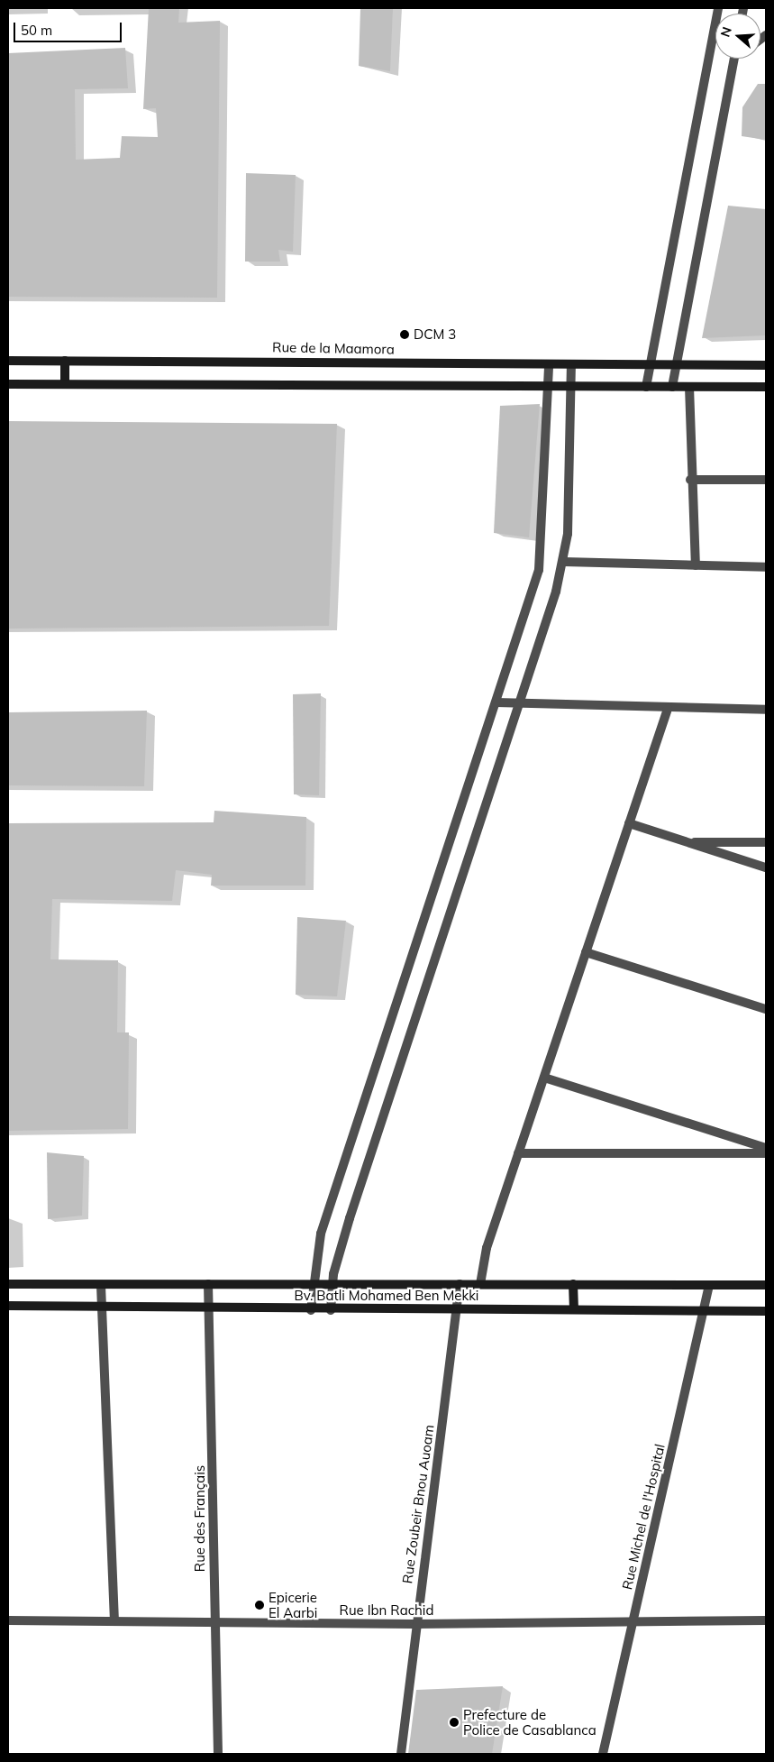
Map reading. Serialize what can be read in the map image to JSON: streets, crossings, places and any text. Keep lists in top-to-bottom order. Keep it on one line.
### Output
{"streets":{"street":["Rue de la Maamora","Bv. Batli Mohamed Ben Mekki","Rue Zoubeir Bnou Auoam","Rue Michel de l'Hospital","Rue des Français","Rue Ibn Rachid"]},"crossings":[["Bv. Batli Mohamed Ben Mekki","Rue Zoubeir Bnou Auoam"],["Bv. Batli Mohamed Ben Mekki","Rue Michel de l'Hospital"],["Bv. Batli Mohamed Ben Mekki","Rue des Français"],["Rue Zoubeir Bnou Auoam","Rue Ibn Rachid"],["Rue Michel de l'Hospital","Rue Ibn Rachid"],["Rue des Français","Rue Ibn Rachid"]],"places":["DCM 3","Epicerie El Aarbi","Prefecture de Police de Casablanca"],"scale_bar":"50 m","north":"left"}
